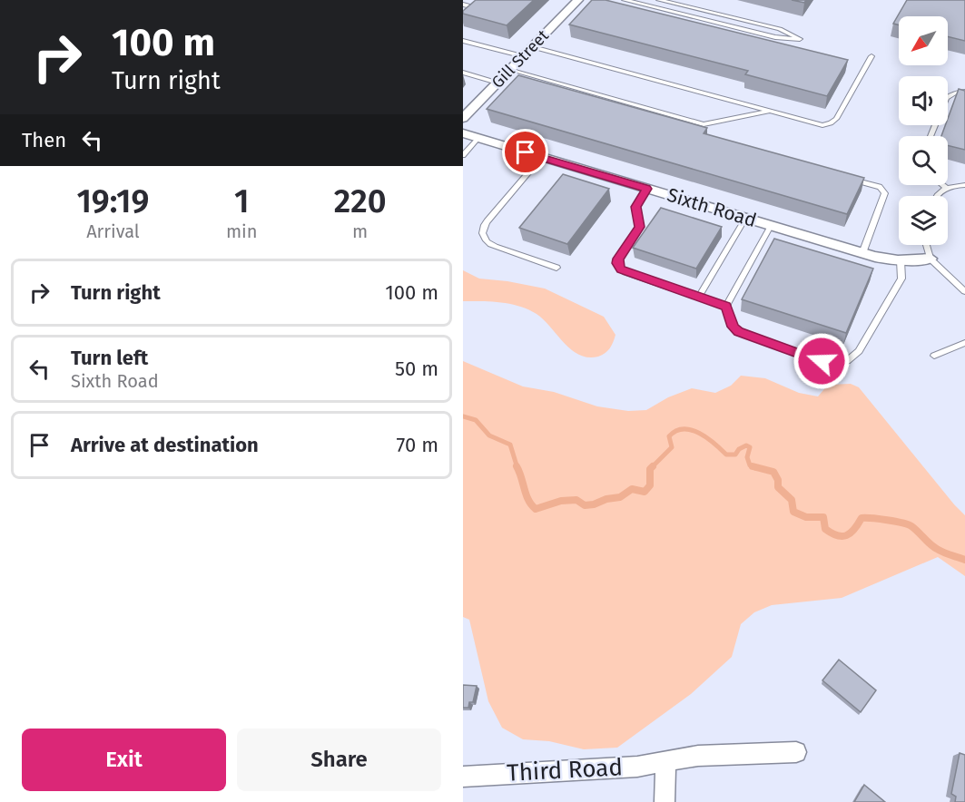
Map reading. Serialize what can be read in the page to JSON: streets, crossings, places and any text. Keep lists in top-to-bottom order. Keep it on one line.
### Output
{"streets":{"street":["Gill Street","Sixth Road","Third Road"]},"north":"bottom left","page":{"turn":["100 m","Turn right"],"then":"Then","eta":["19:19","Arrival","1","min","220","m"],"list":[{"name":"Turn right","value":"100 m"},{"name":"Turn left","note":"Sixth Road","value":"50 m"},{"name":"Arrive at destination","value":"70 m"}],"buttons":["Exit","Share"]}}
